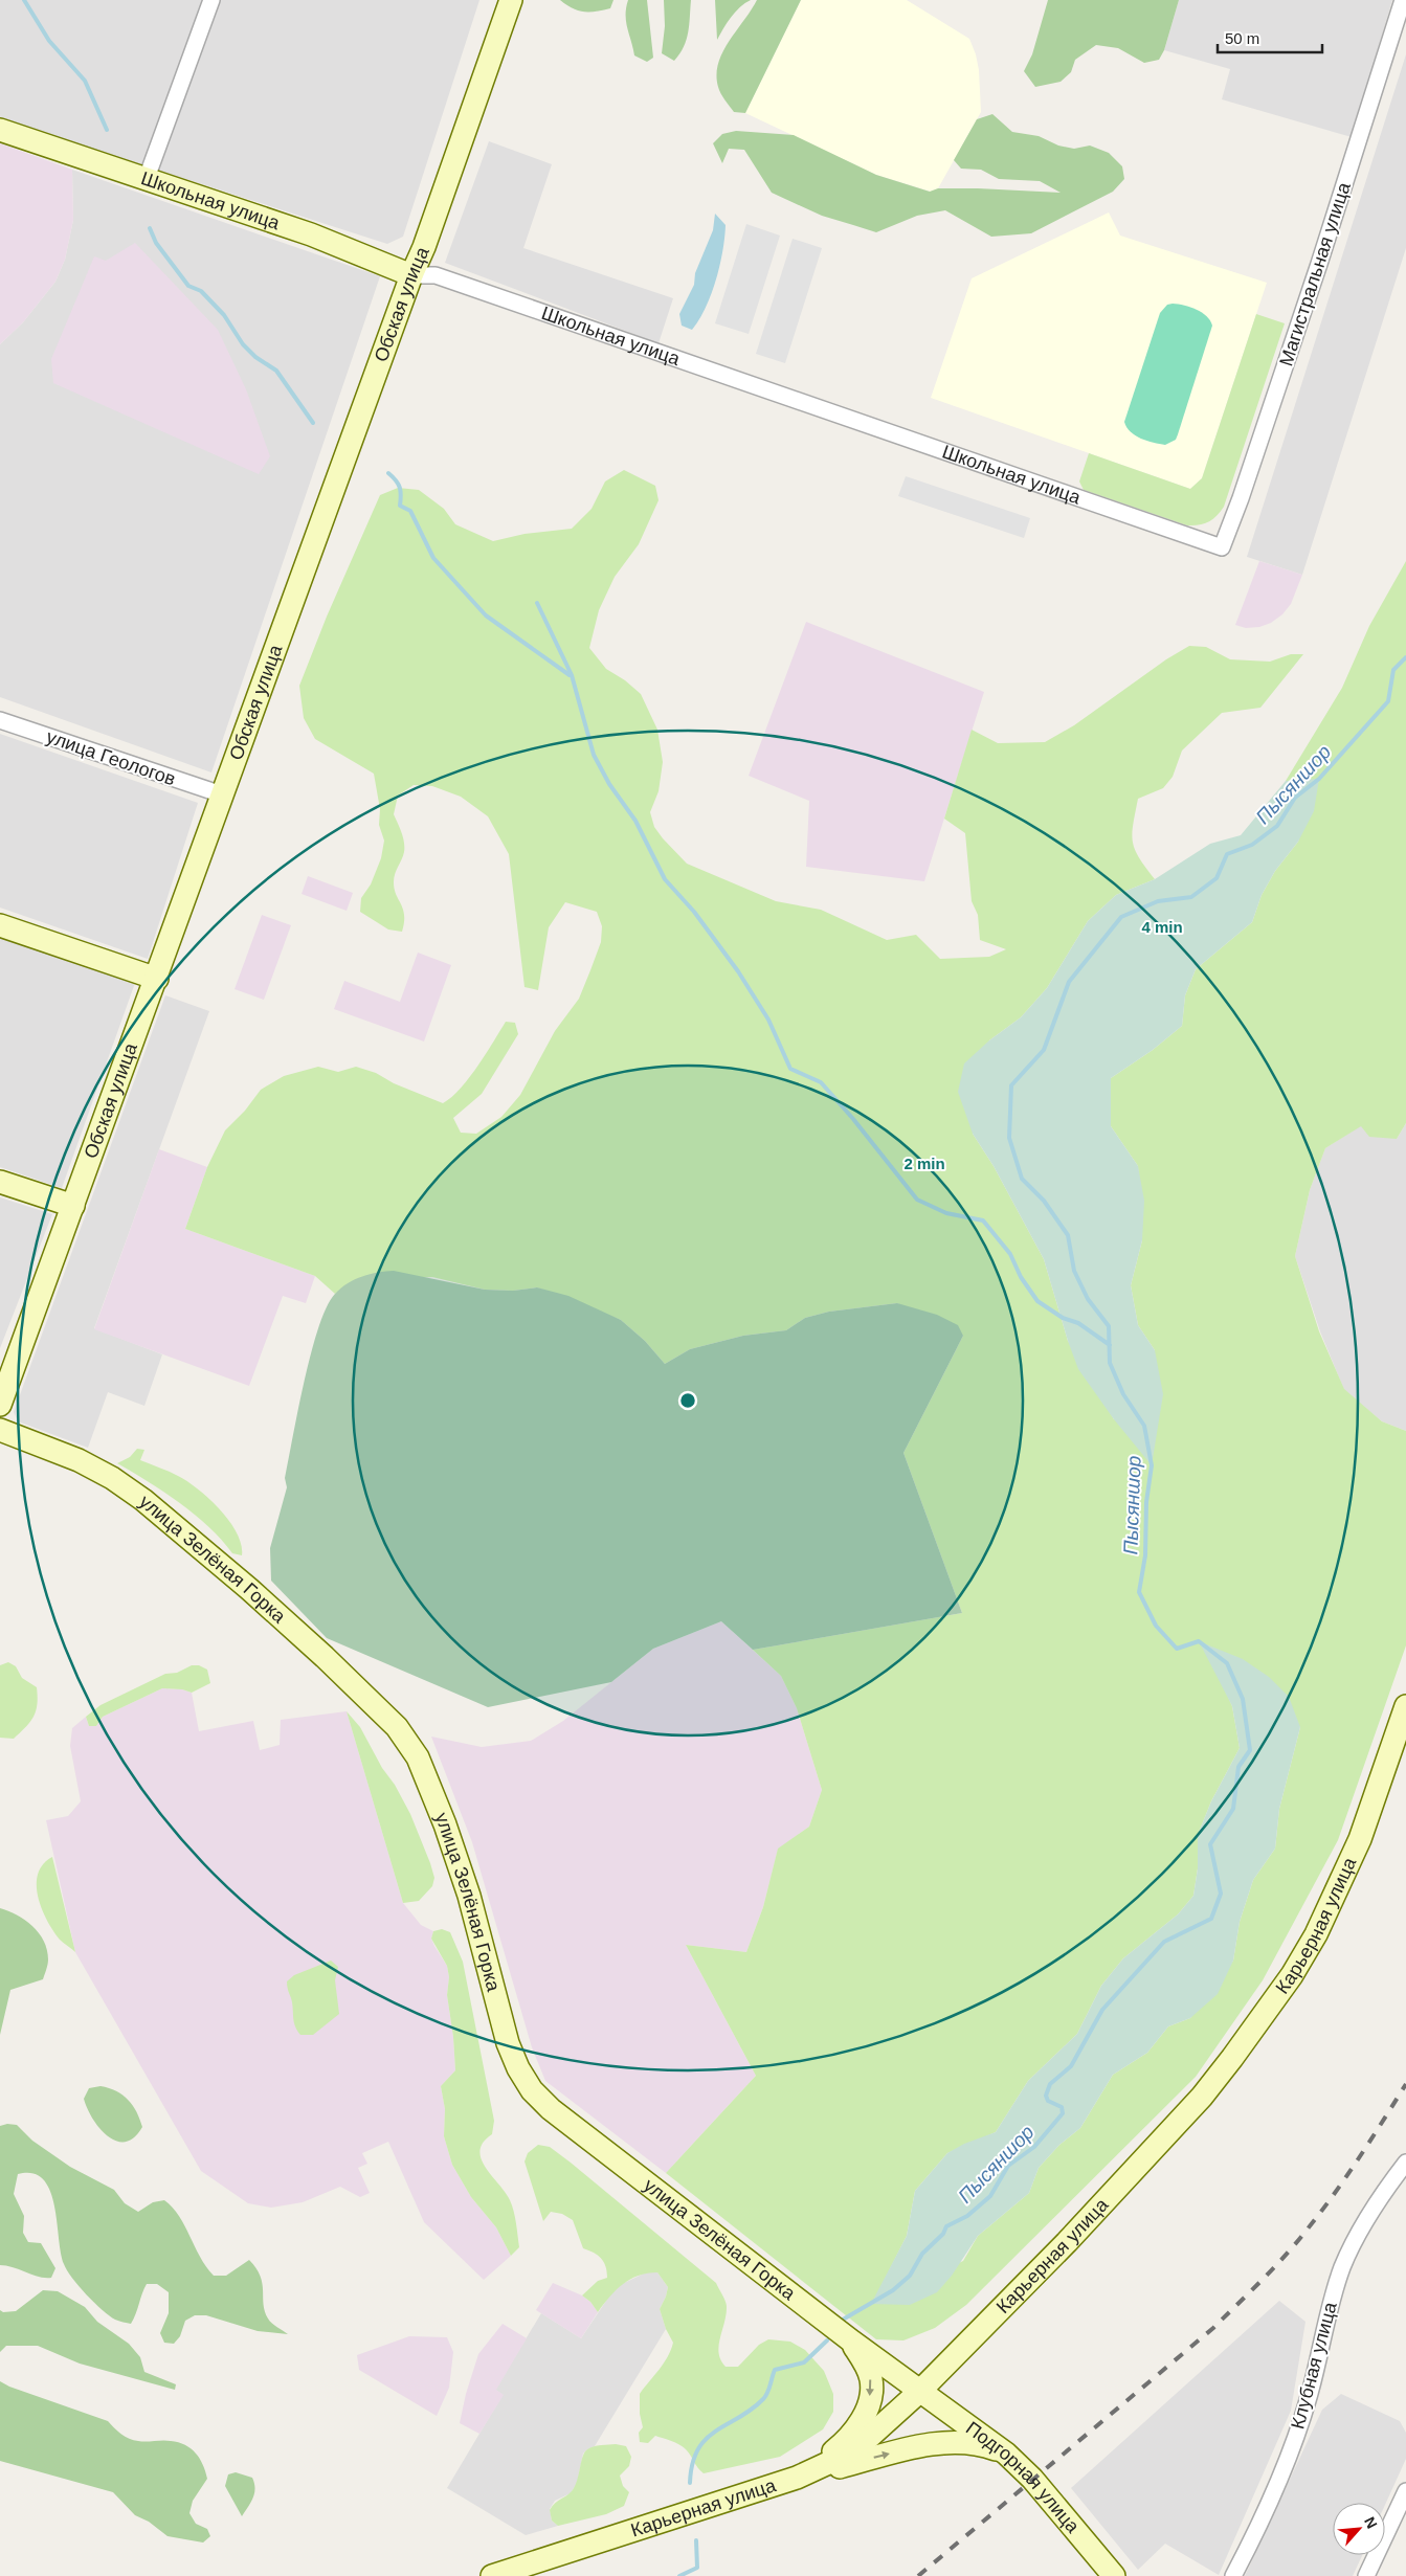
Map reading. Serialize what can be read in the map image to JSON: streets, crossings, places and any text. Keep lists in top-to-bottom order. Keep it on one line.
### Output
{"streets":{"street":["Школьная улица","Магистральная улица","Обская улица","улица Геологов","улица Зелёная Горка","Карьерная улица","Клубная улица","Подгорная улица"]},"crossings":[["Школьная улица","Магистральная улица"],["Школьная улица","Обская улица"],["Обская улица","улица Геологов"],["улица Зелёная Горка","Карьерная улица"],["улица Зелёная Горка","Подгорная улица"],["Карьерная улица","Подгорная улица"]],"water":["Пысяншор"],"scale_bar":"50 m","north":"top right","rings":["4 min","2 min"]}
